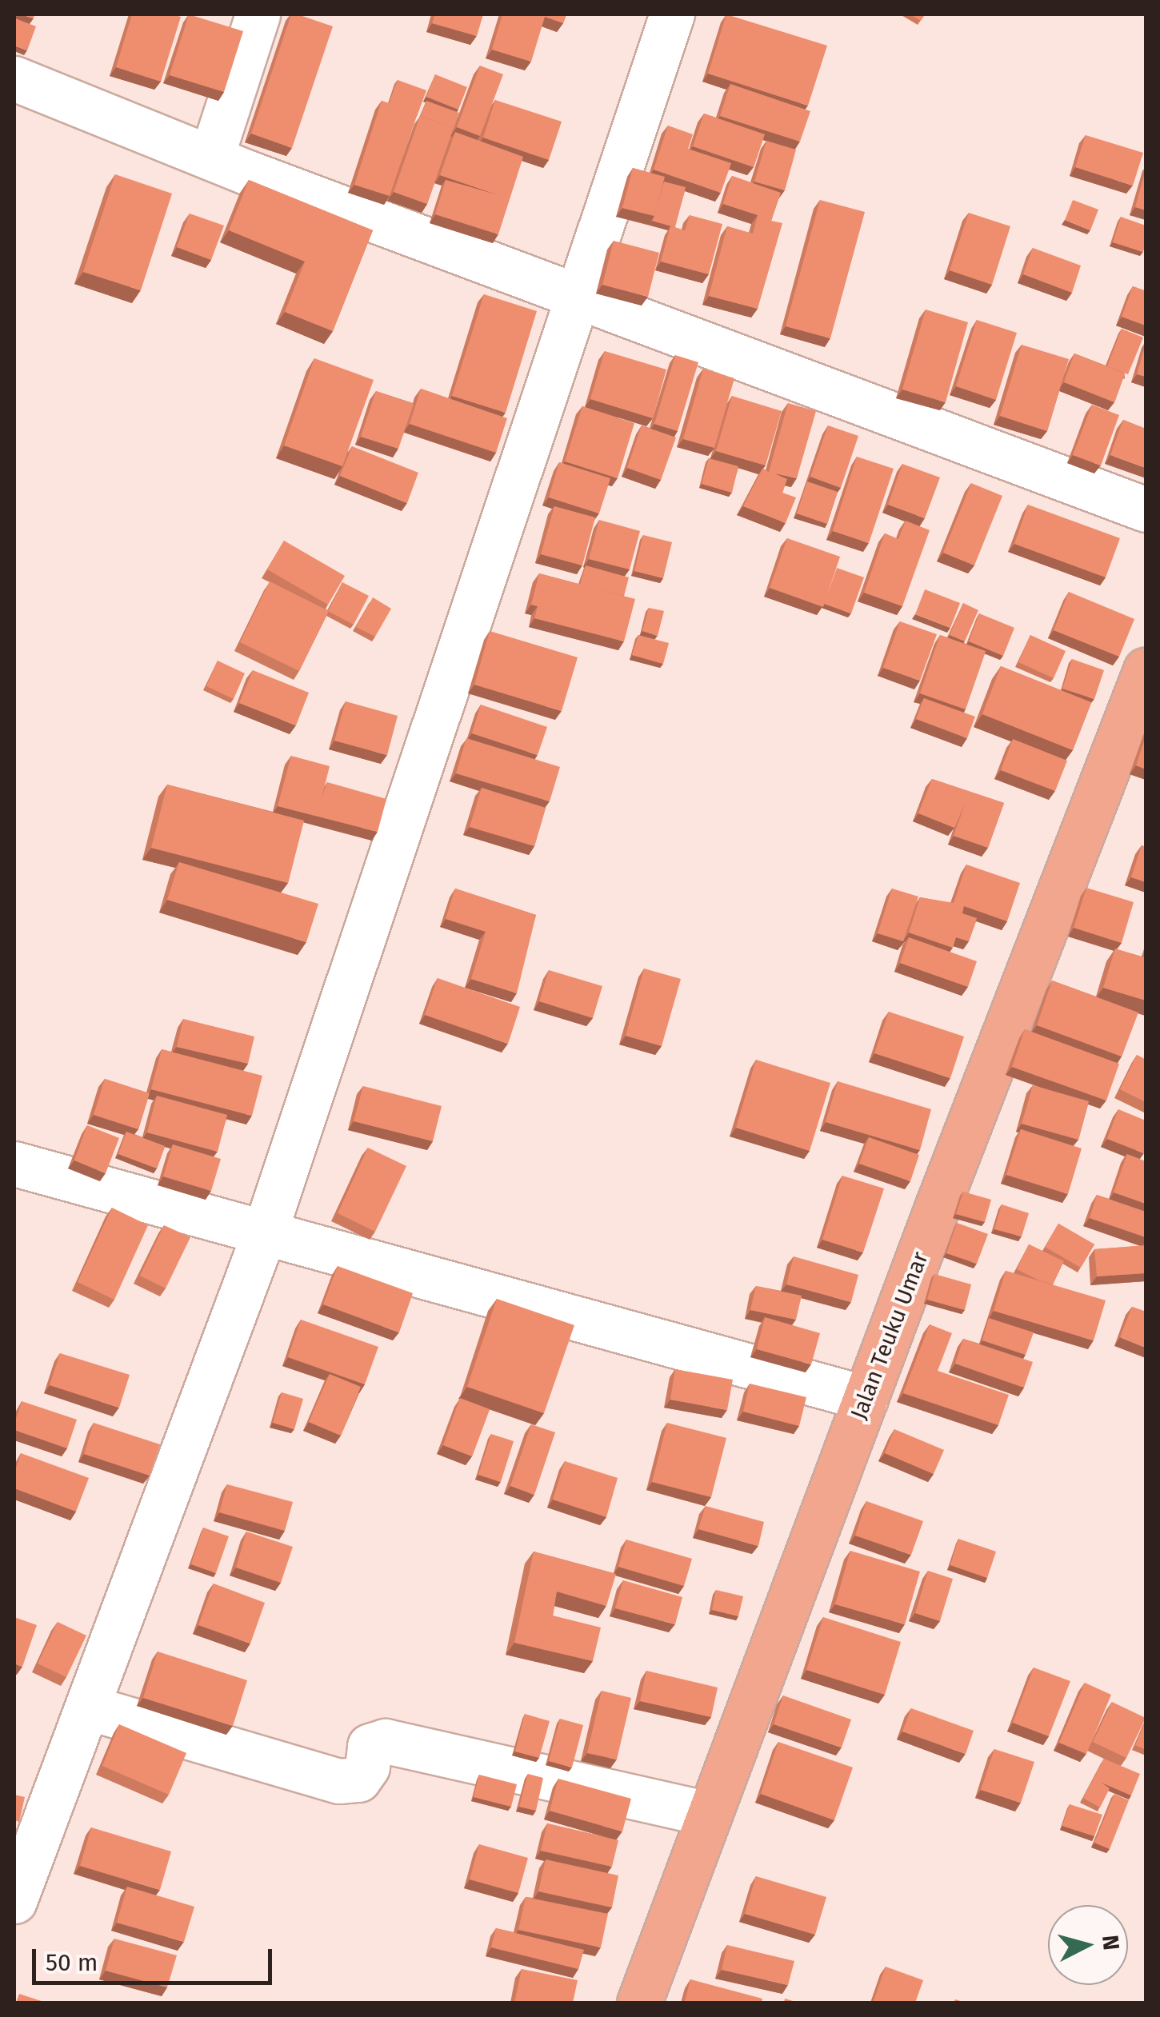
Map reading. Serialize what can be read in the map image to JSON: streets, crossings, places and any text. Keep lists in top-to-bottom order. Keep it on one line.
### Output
{"streets":{"main road":["Jalan Teuku Umar"]},"scale_bar":"50 m","north":"right"}
